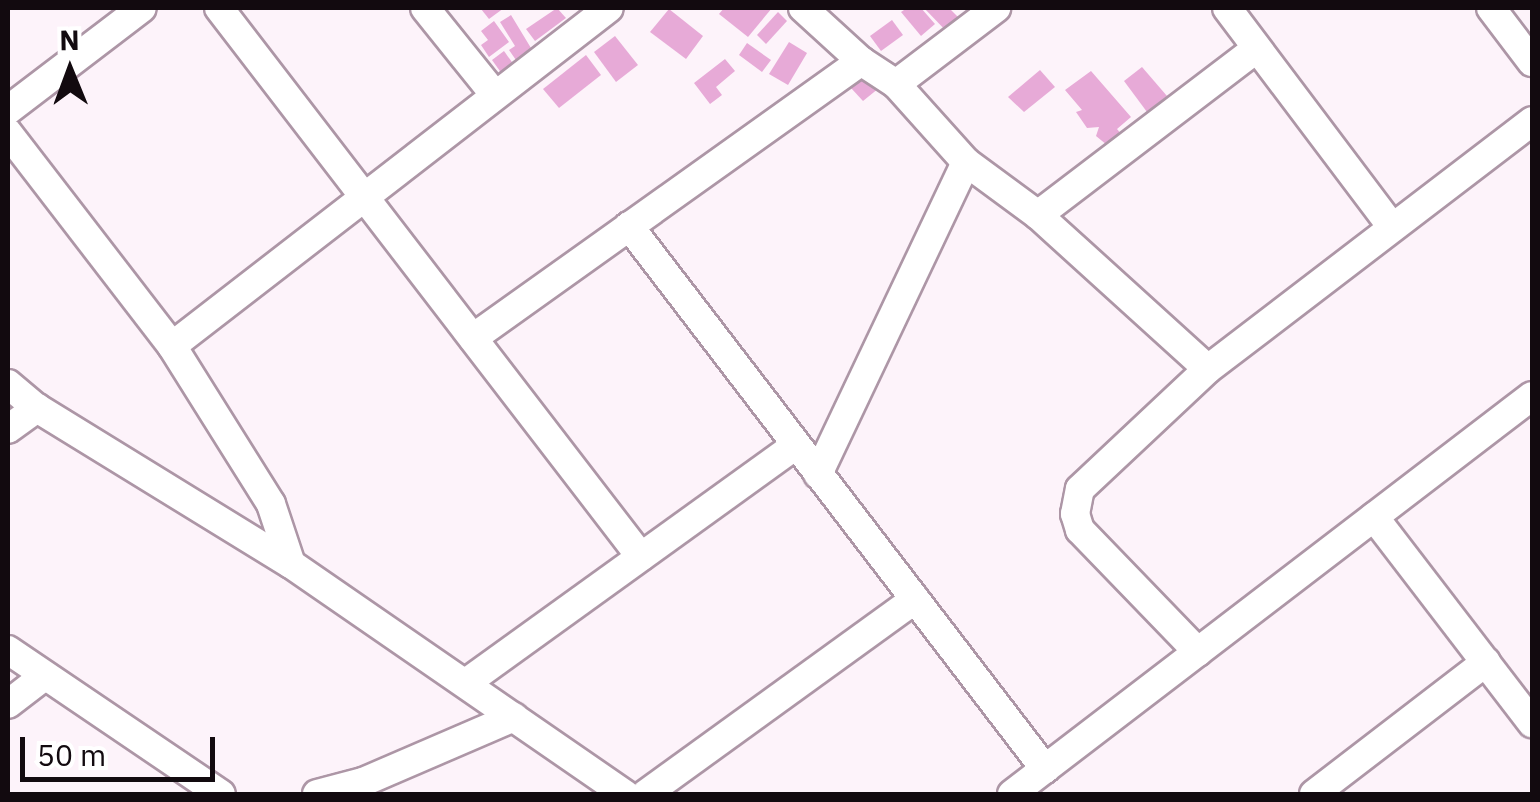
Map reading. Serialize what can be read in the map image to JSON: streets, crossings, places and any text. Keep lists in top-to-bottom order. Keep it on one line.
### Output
{"scale_bar":"50 m","north":"top"}
